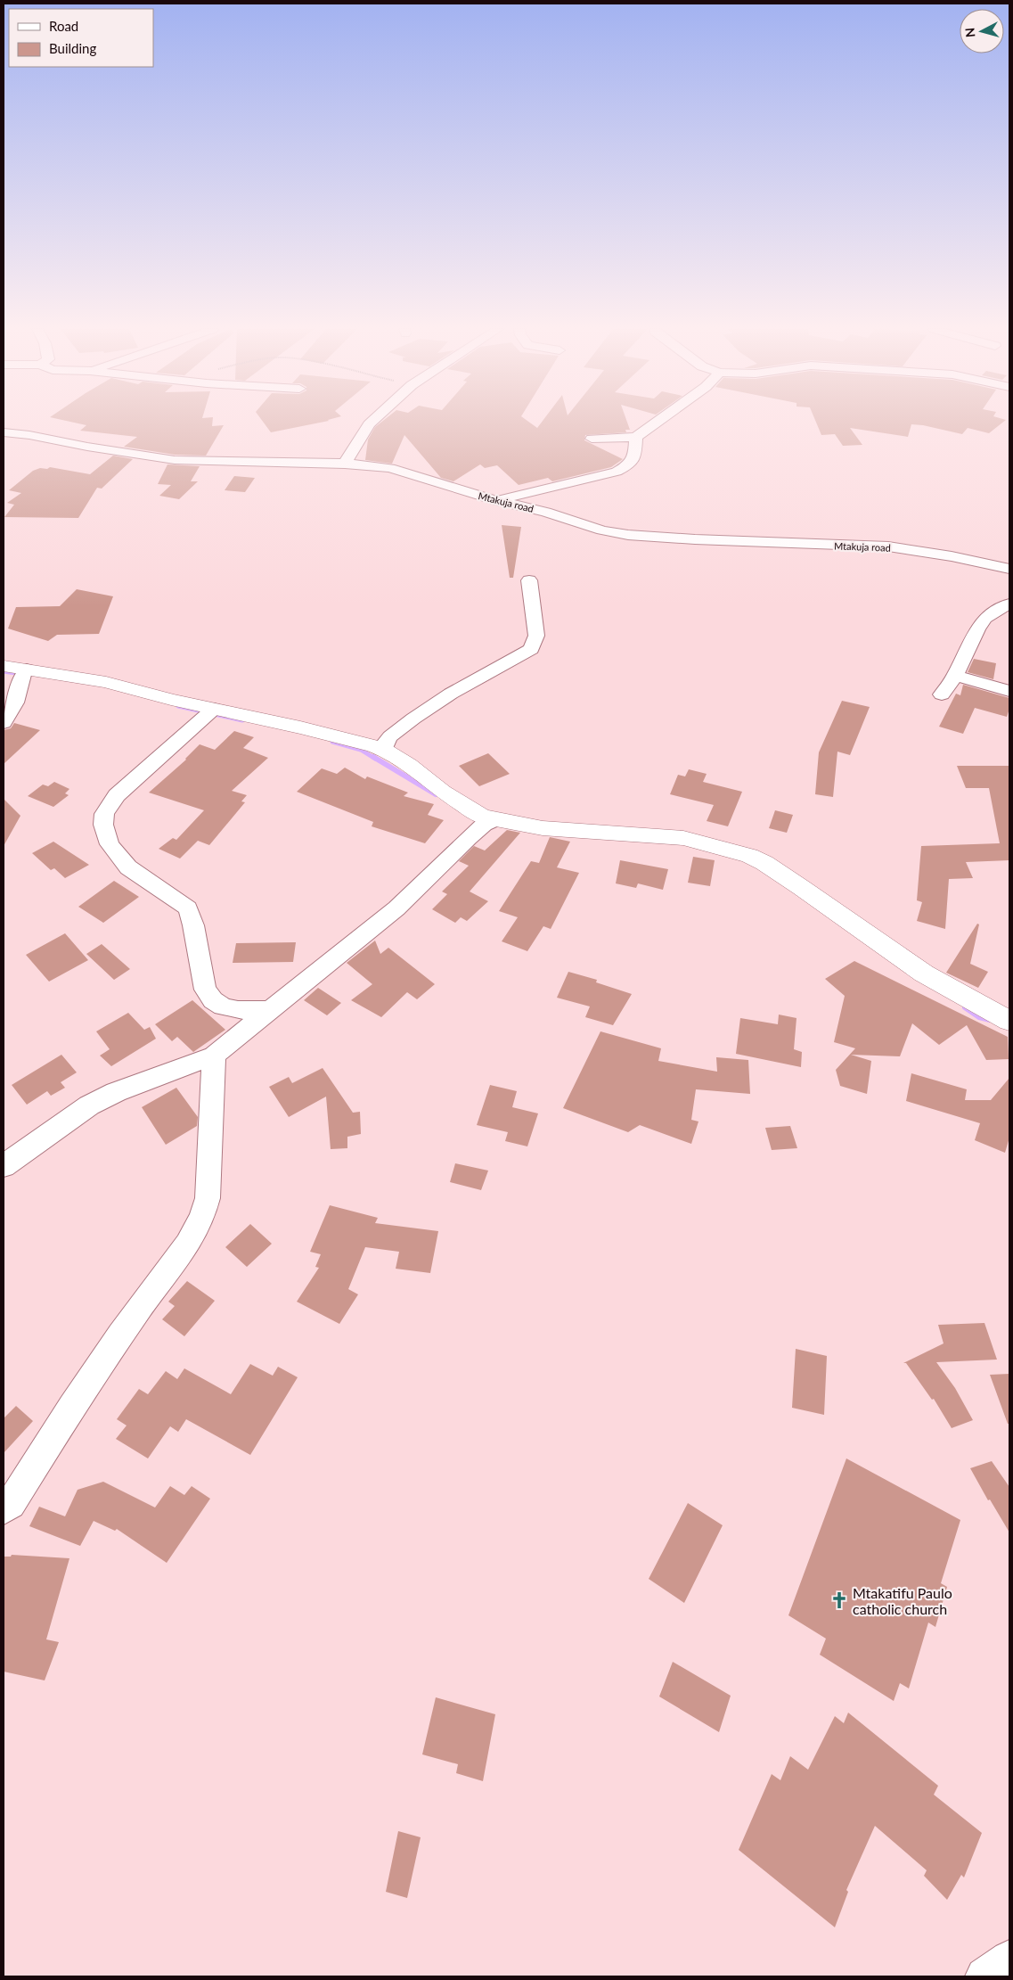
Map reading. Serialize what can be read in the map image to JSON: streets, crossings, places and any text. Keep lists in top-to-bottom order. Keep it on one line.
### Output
{"streets":{"street":["Mtakuja road"]},"places":{"church":["Mtakatifu Paulo catholic church"]},"legend":["Road","Building"],"north":"left"}
